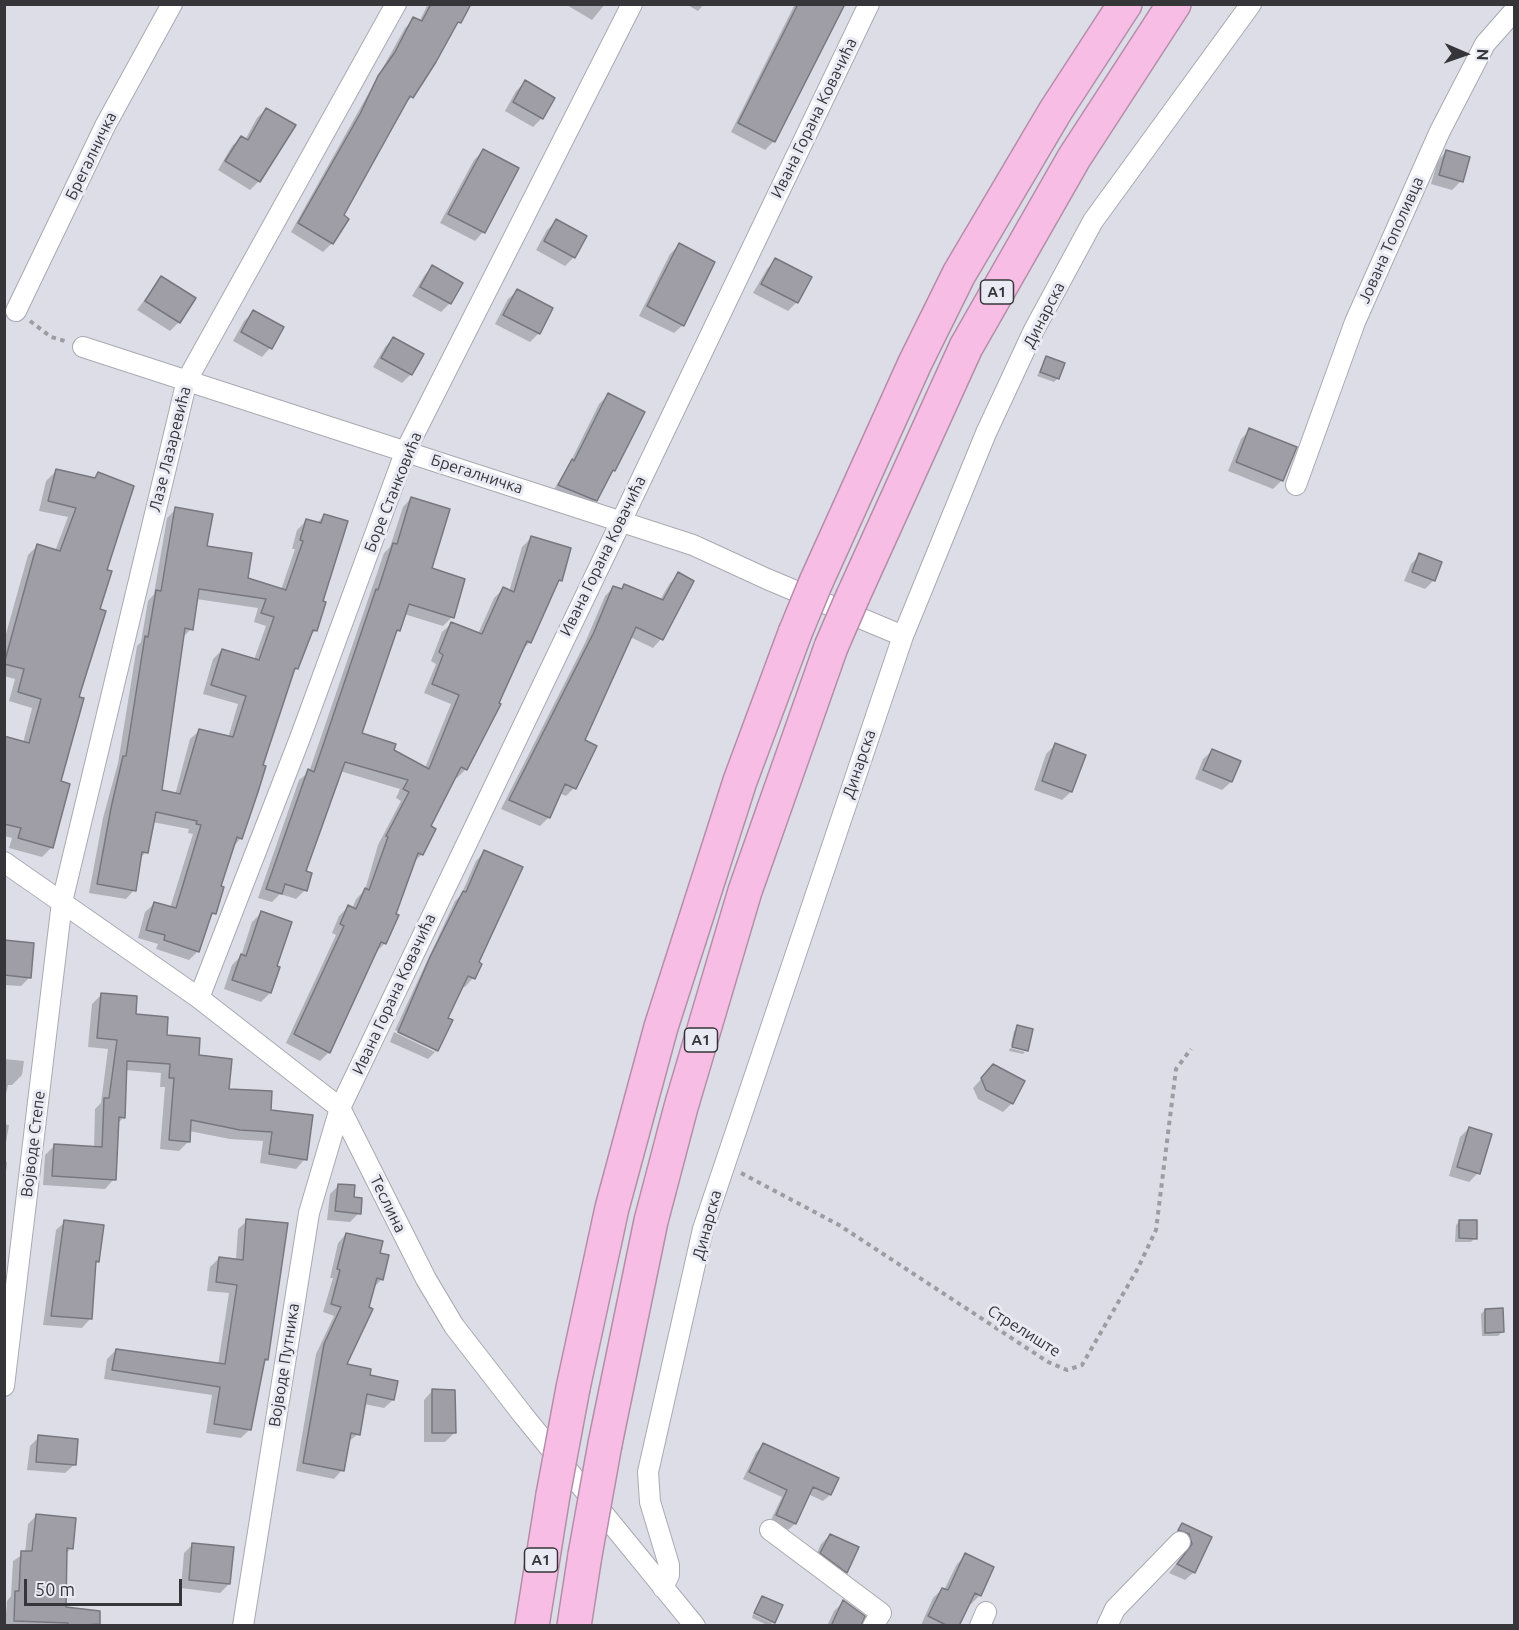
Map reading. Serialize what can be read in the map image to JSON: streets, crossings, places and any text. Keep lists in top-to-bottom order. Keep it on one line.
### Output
{"streets":{"highway":["A1"],"street":["Ивана Горана Ковачића","Брегалничка","Јована Тополивца","Динарска","Лазе Лазаревића","Боре Станковића","Војводе Степе","Теслина","Војводе Путника"],"path":["Стрелиште"]},"crossings":[["Ивана Горана Ковачића","Брегалничка"],["Ивана Горана Ковачића","Теслина"],["Ивана Горана Ковачића","Војводе Путника"],["Брегалничка","Динарска"],["Брегалничка","Лазе Лазаревића"],["Брегалничка","Боре Станковића"],["Динарска","Теслина"],["Динарска","Стрелиште"],["Лазе Лазаревића","Војводе Степе"],["Лазе Лазаревића","Теслина"],["Боре Станковића","Теслина"],["Војводе Степе","Теслина"],["Теслина","Војводе Путника"]],"scale_bar":"50 m","north":"right"}
